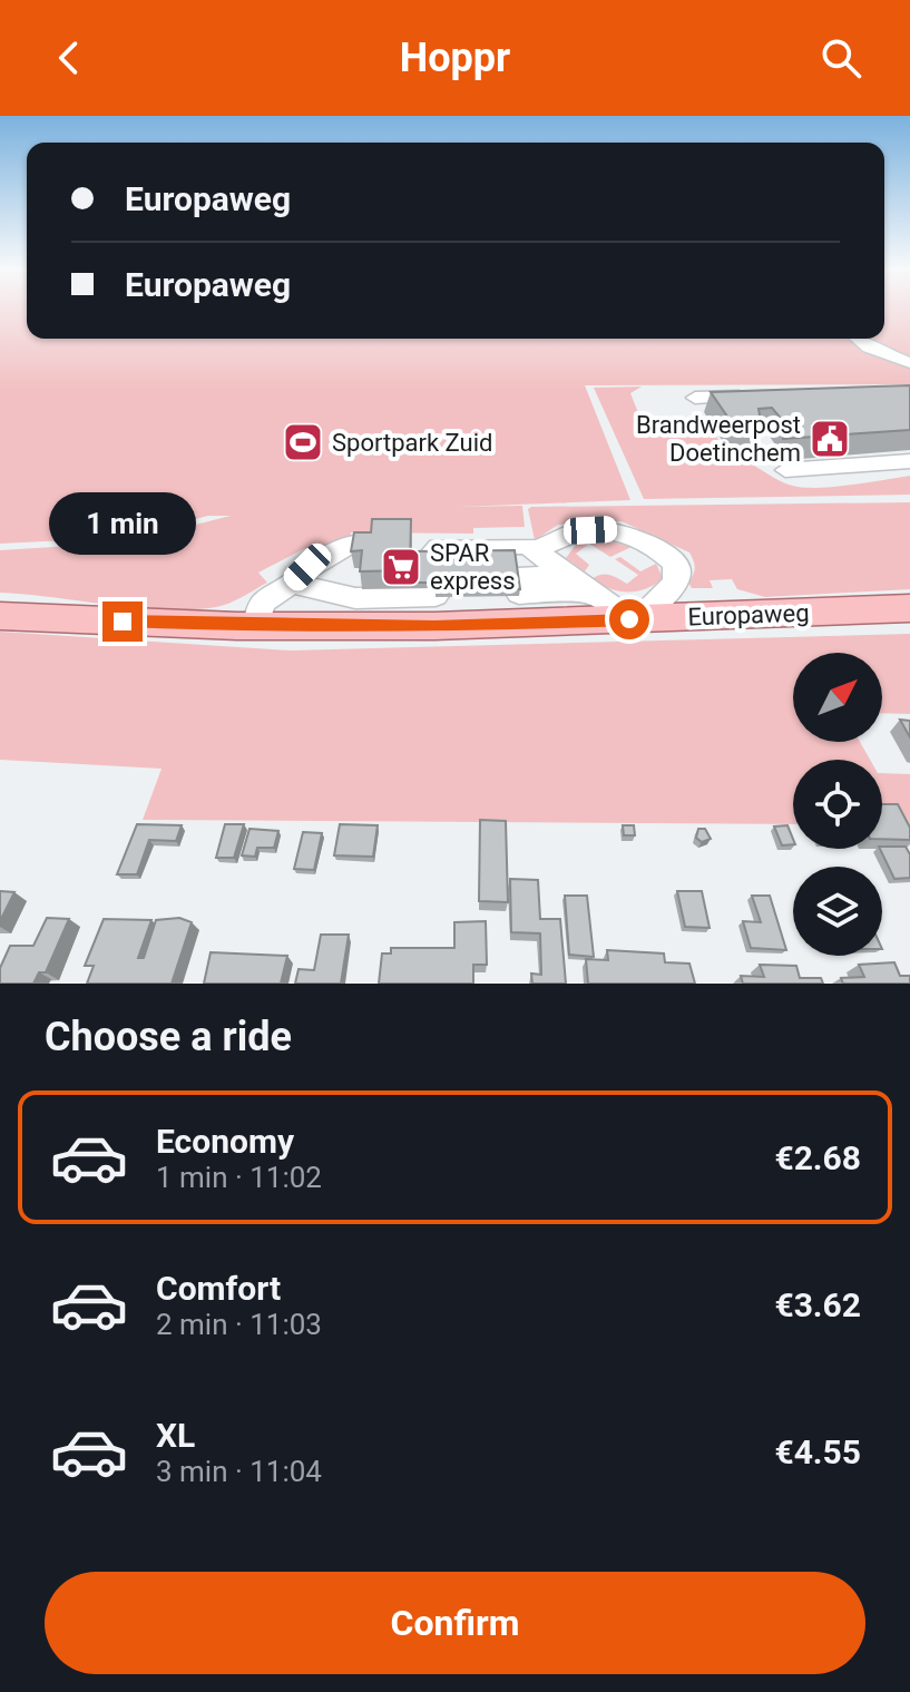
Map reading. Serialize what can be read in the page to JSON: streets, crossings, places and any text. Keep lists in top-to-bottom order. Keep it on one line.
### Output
{"streets":{"main road":["Europaweg"]},"places":{"public building":["Brandweerpost Doetinchem"],"sports":["Sportpark Zuid"],"supermarket":["SPAR express"]},"north":"top right","page":{"header":"Hoppr","banner":["Europaweg","Europaweg"],"bubble":"1 min","heading":"Choose a ride","list":[{"name":"Economy","note":"1 min · 11:02","value":"€2.68"},{"name":"Comfort","note":"2 min · 11:03","value":"€3.62"},{"name":"XL","note":"3 min · 11:04","value":"€4.55"}],"buttons":"Confirm"}}
